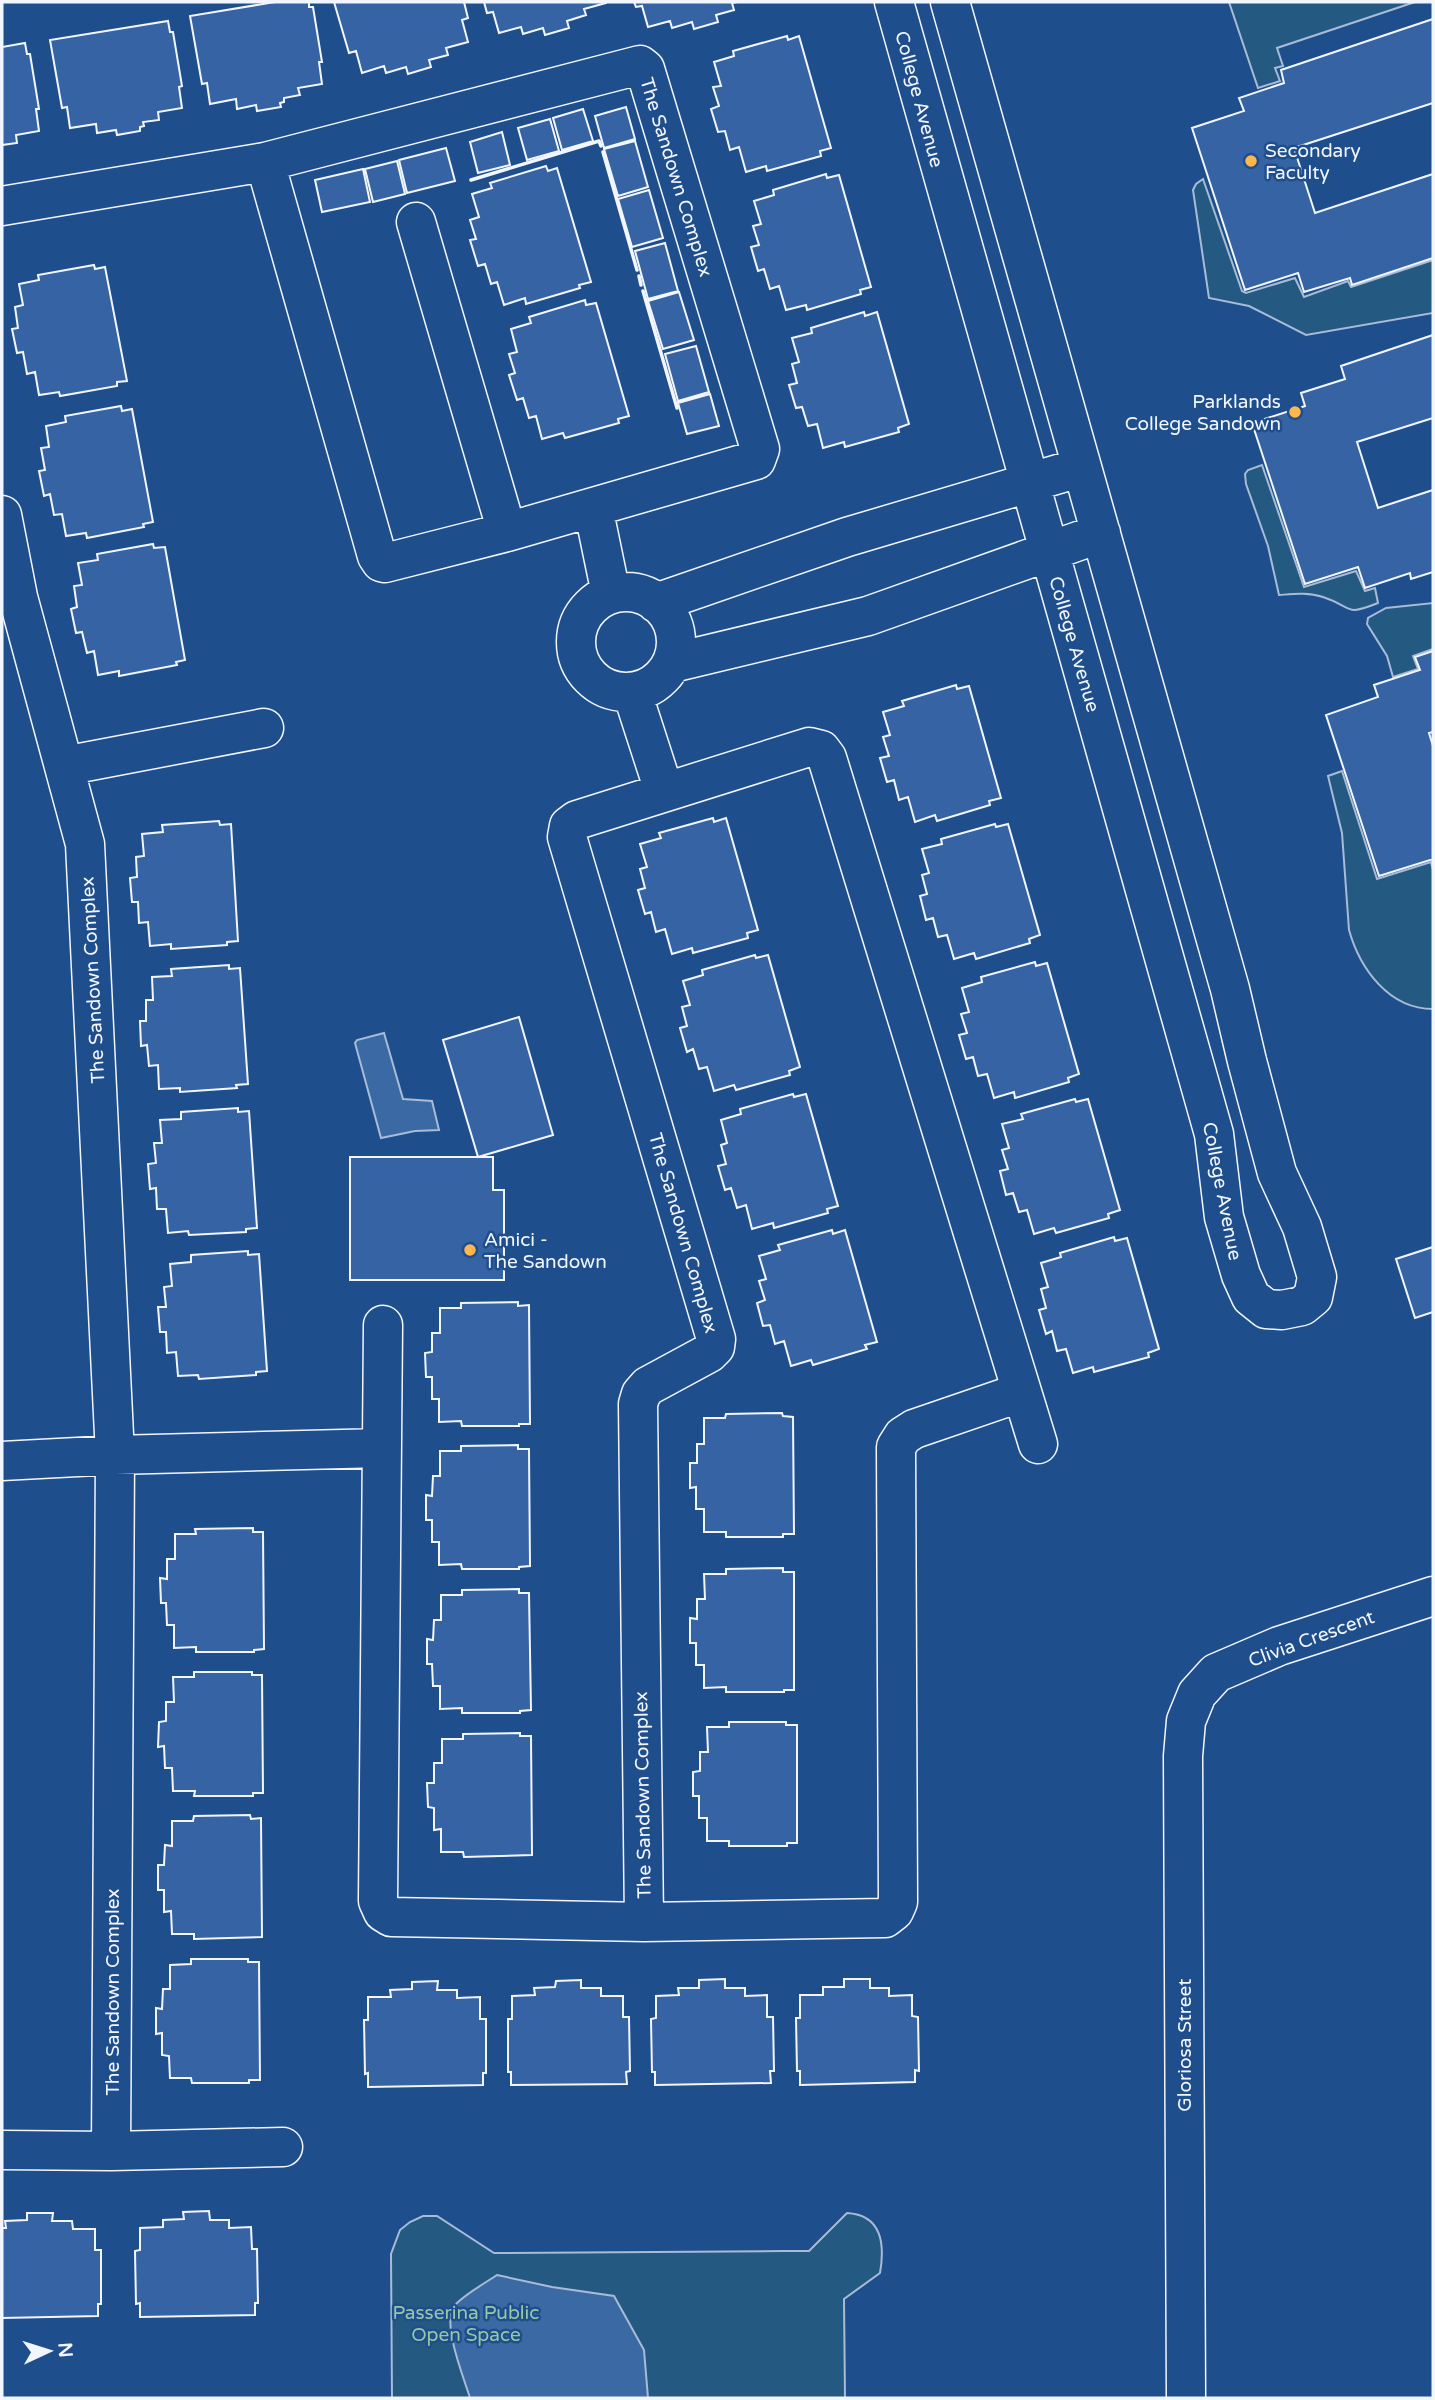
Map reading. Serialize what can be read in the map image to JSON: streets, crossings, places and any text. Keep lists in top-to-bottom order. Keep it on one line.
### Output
{"streets":{"street":["College Avenue","The Sandown Complex","Clivia Crescent","Gloriosa Street"]},"crossings":[["Clivia Crescent","Gloriosa Street"]],"parks":["Passerina Public Open Space"],"places":["Secondary Faculty","Parklands College Sandown","Amici - The Sandown"],"north":"right"}
